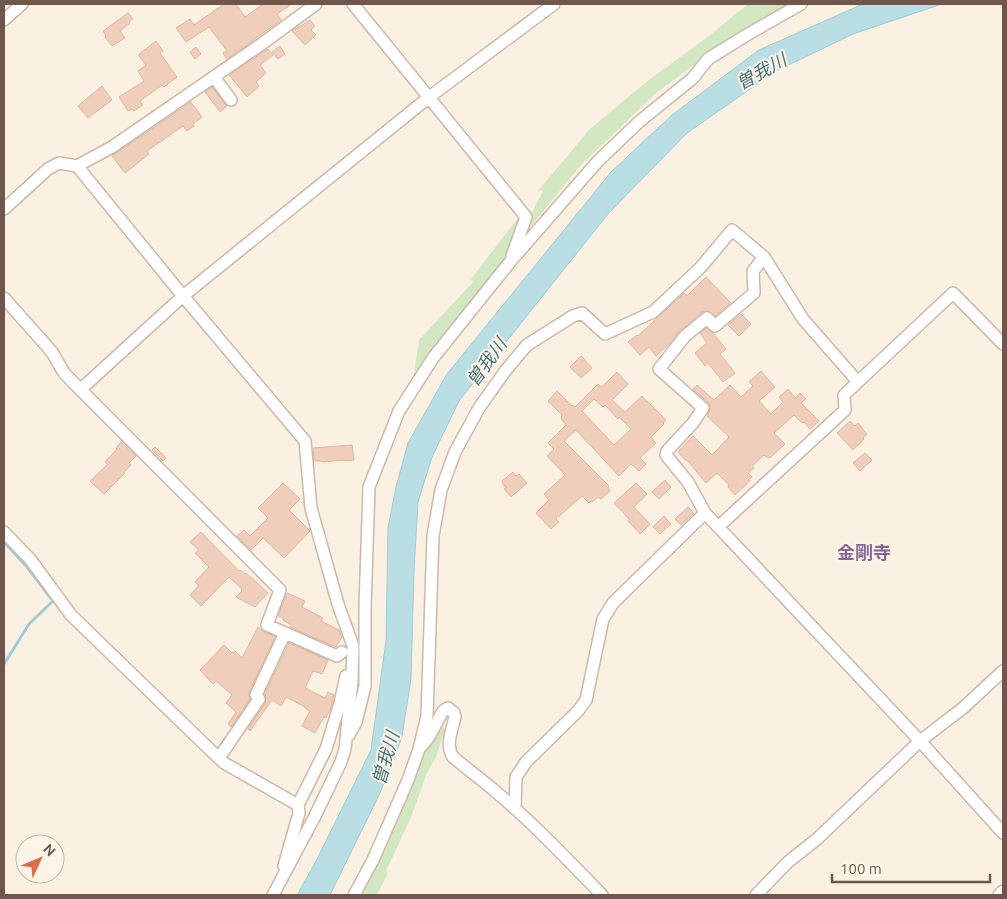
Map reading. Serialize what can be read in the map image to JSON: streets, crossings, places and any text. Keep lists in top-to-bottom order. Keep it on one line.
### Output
{"districts":["金剛寺"],"water":["曽我川"],"scale_bar":"100 m","north":"top right"}
